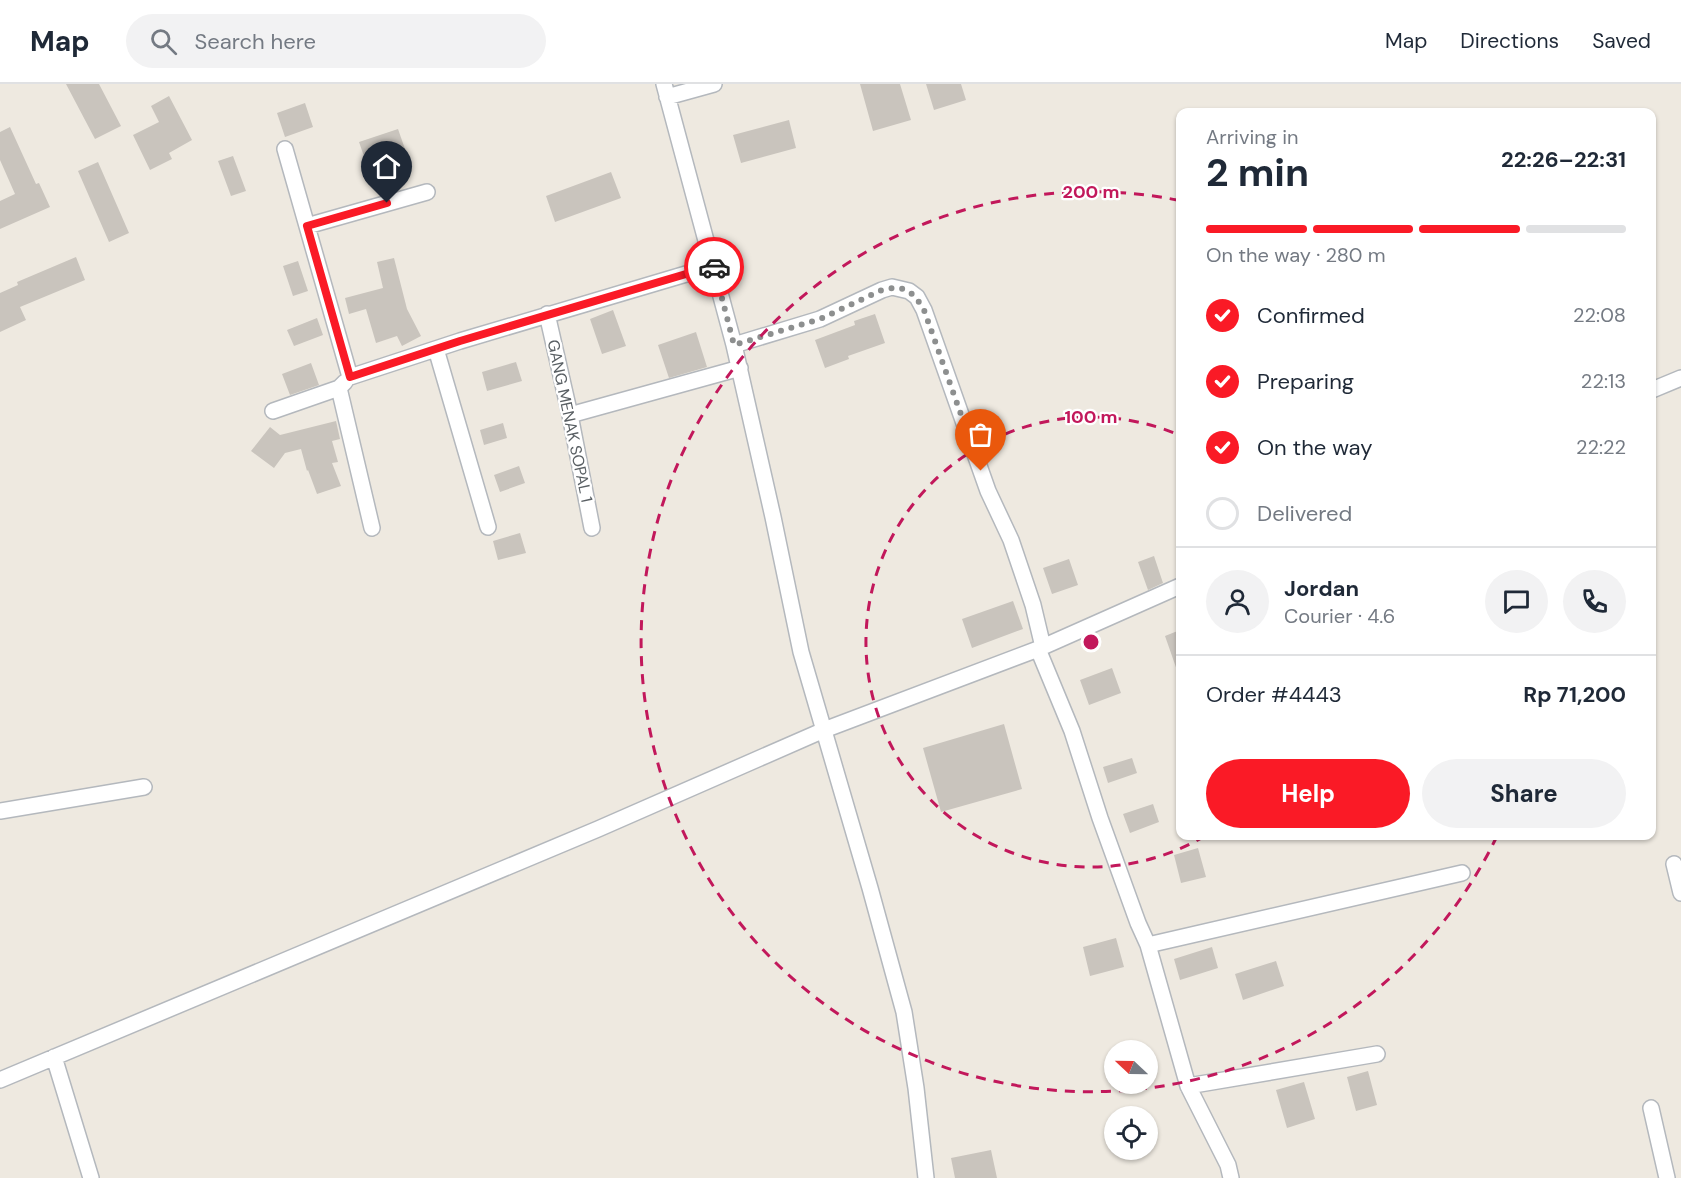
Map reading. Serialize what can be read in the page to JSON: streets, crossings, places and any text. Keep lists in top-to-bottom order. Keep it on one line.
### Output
{"streets":{"street":["GANG MENAK SOPAL 1"]},"north":"left","page":{"header":"Map","search":"Search here","nav":["Map","Directions","Saved"],"heading":["2 min","Arriving in","22:26–22:31"],"panel":["Jordan","Courier · 4.6","Order #4443","Rp 71,200"],"bar":"On the way · 280 m","list":[["Confirmed","22:08"],["Preparing","22:13"],["On the way","22:22"],"Delivered"],"buttons":["Help","Share"]},"rings":["200 m","100 m"]}
